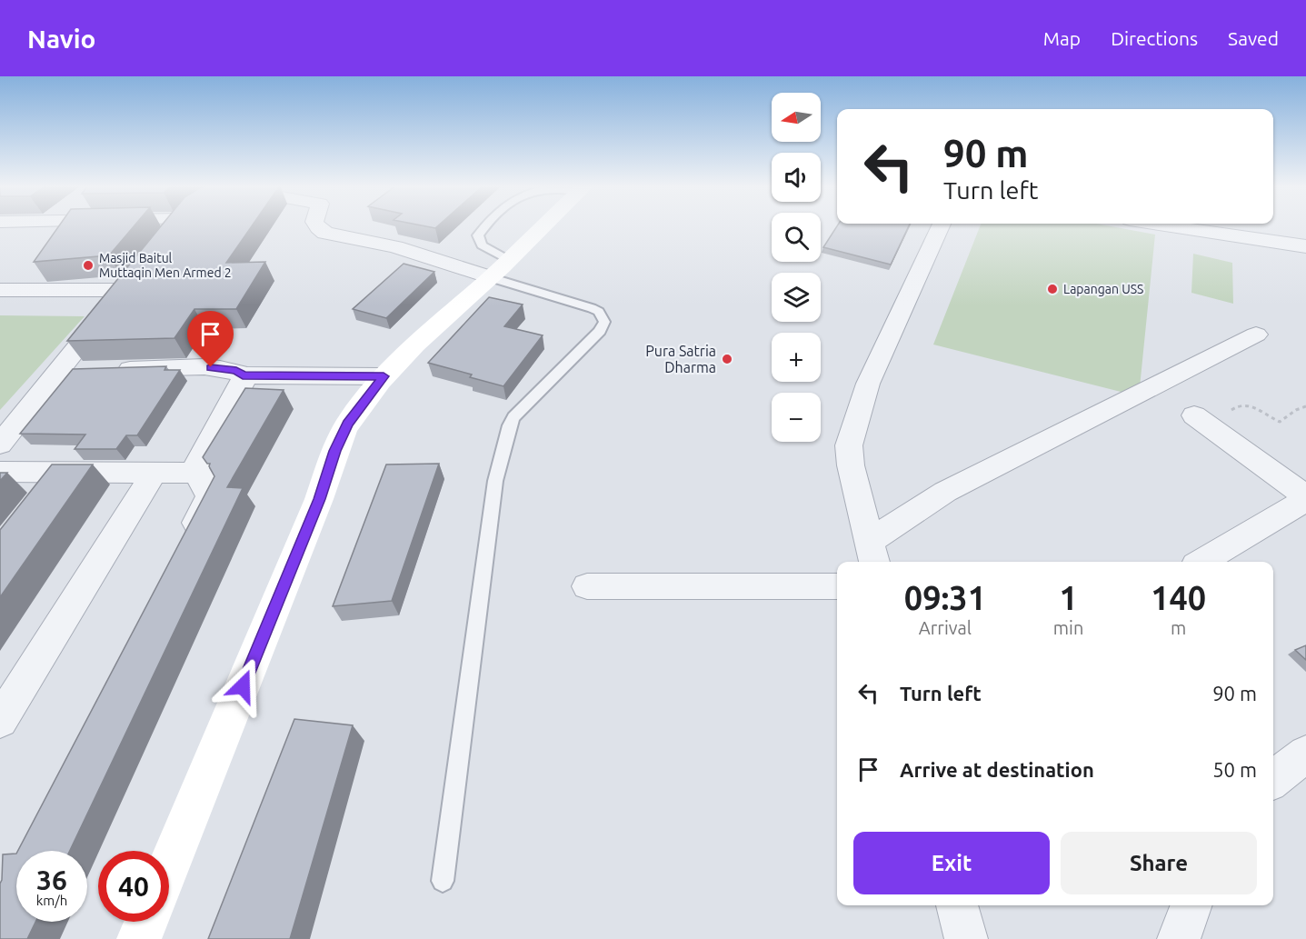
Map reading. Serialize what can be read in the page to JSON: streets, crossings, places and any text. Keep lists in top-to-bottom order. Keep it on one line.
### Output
{"places":["Masjid Baitul Muttaqin Men Armed 2","Lapangan USS","Pura Satria Dharma"],"north":"left","page":{"header":"Navio","nav":["Map","Directions","Saved"],"map_buttons":["+","−"],"turn":["90 m","Turn left"],"eta":["09:31","Arrival","1","min","140","m"],"list":[{"name":"Turn left","value":"90 m"},{"name":"Arrive at destination","value":"50 m"}],"buttons":["Exit","Share"],"speed":"36 km/h","limit":"40"}}
